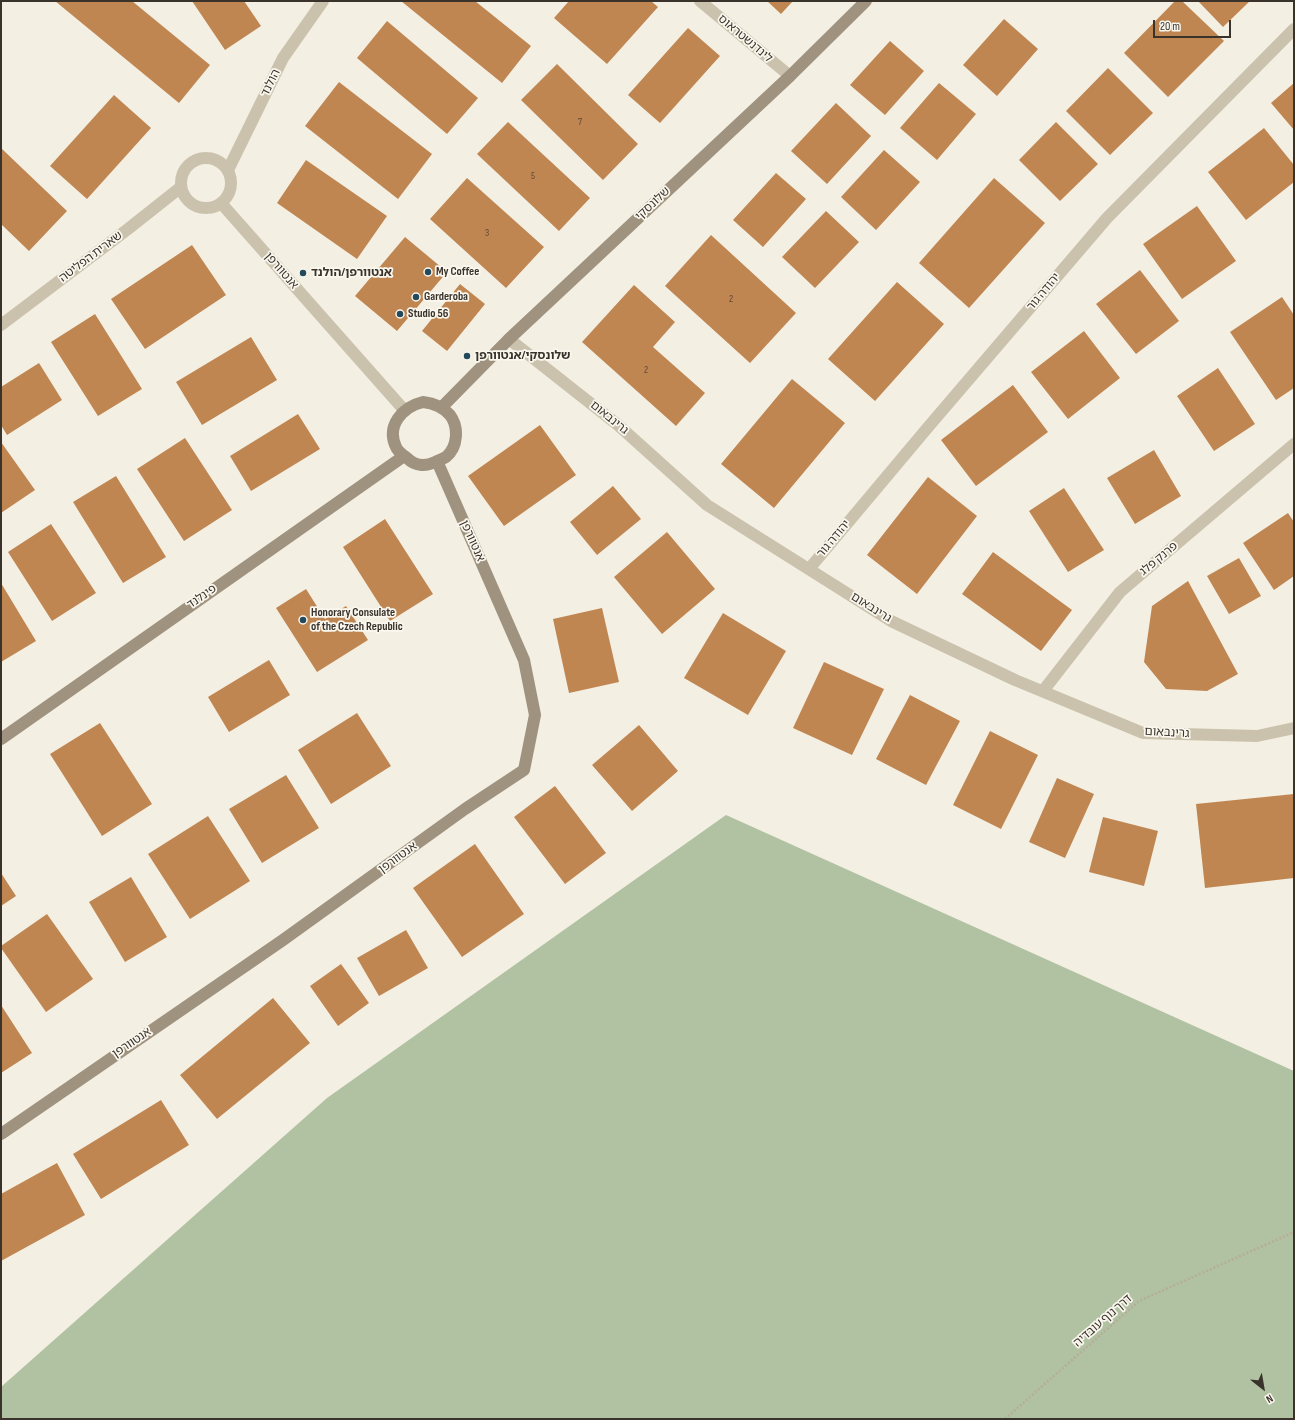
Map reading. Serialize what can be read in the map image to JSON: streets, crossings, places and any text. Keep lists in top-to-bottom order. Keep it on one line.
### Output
{"streets":{"street":["לינדנשטראוס","הולנד","שלונסקי","שארית הפליטה","אנטוורפן","יהודה גור","גרינבאום","פרנק פלג","פינלנד"],"path":["דרך נוף עובדיה"]},"crossings":[["לינדנשטראוס","שלונסקי"],["הולנד","שארית הפליטה"],["הולנד","אנטוורפן"],["שלונסקי","אנטוורפן"],["שלונסקי","גרינבאום"],["שלונסקי","פינלנד"],["שארית הפליטה","אנטוורפן"],["אנטוורפן","פינלנד"],["יהודה גור","גרינבאום"],["גרינבאום","פרנק פלג"]],"places":["My Coffee","אנטוורפן/הולנד","Garderoba","Studio 56","שלונסקי/אנטוורפן","Honorary Consulate of the Czech Republic"],"house_numbers":["7","5","3","2","2"],"scale_bar":"20 m","north":"bottom right"}
